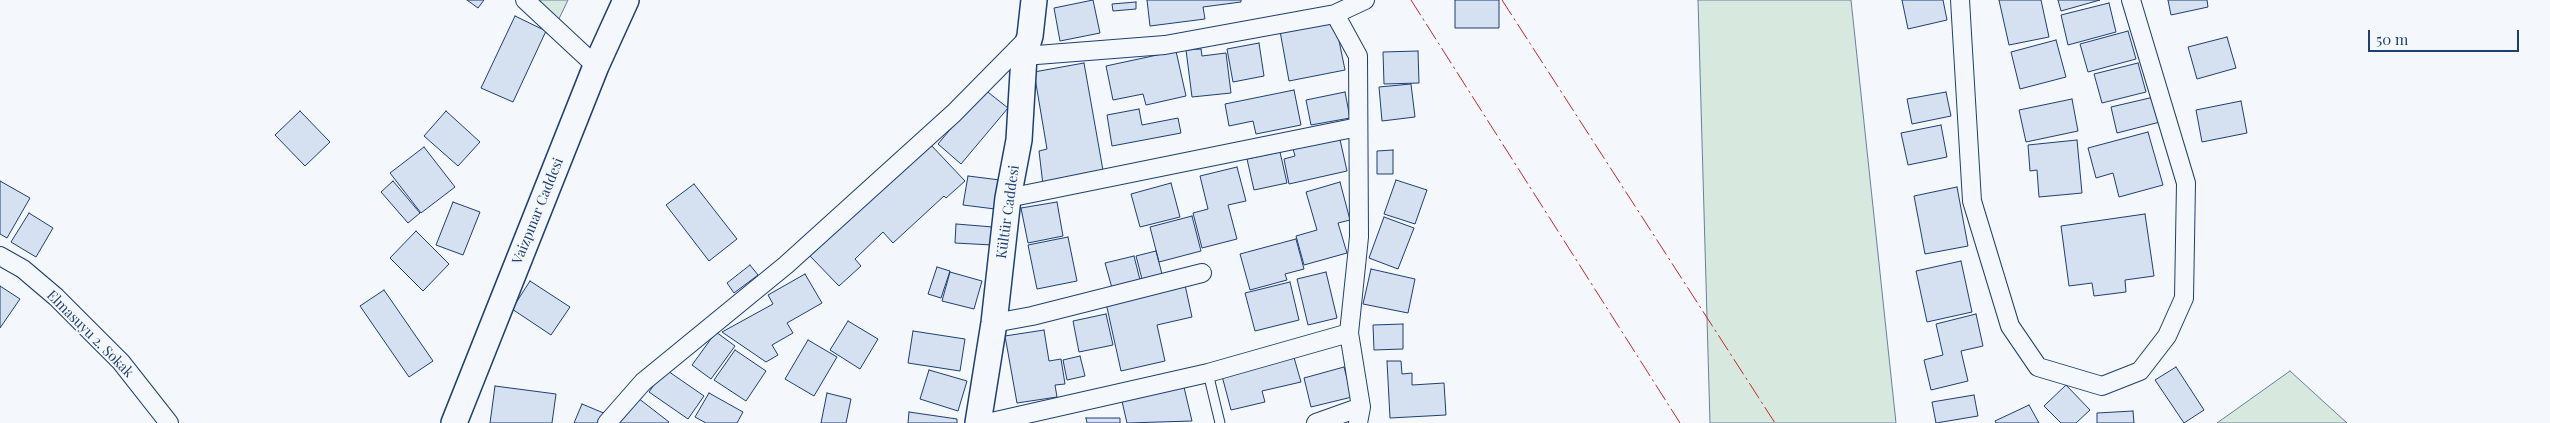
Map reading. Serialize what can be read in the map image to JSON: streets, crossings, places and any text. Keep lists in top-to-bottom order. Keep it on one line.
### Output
{"streets":{"street":["Vaizpınar Caddesi","Kültür Caddesi","Elmasuyu 2. Sokak"]},"scale_bar":"50 m"}
